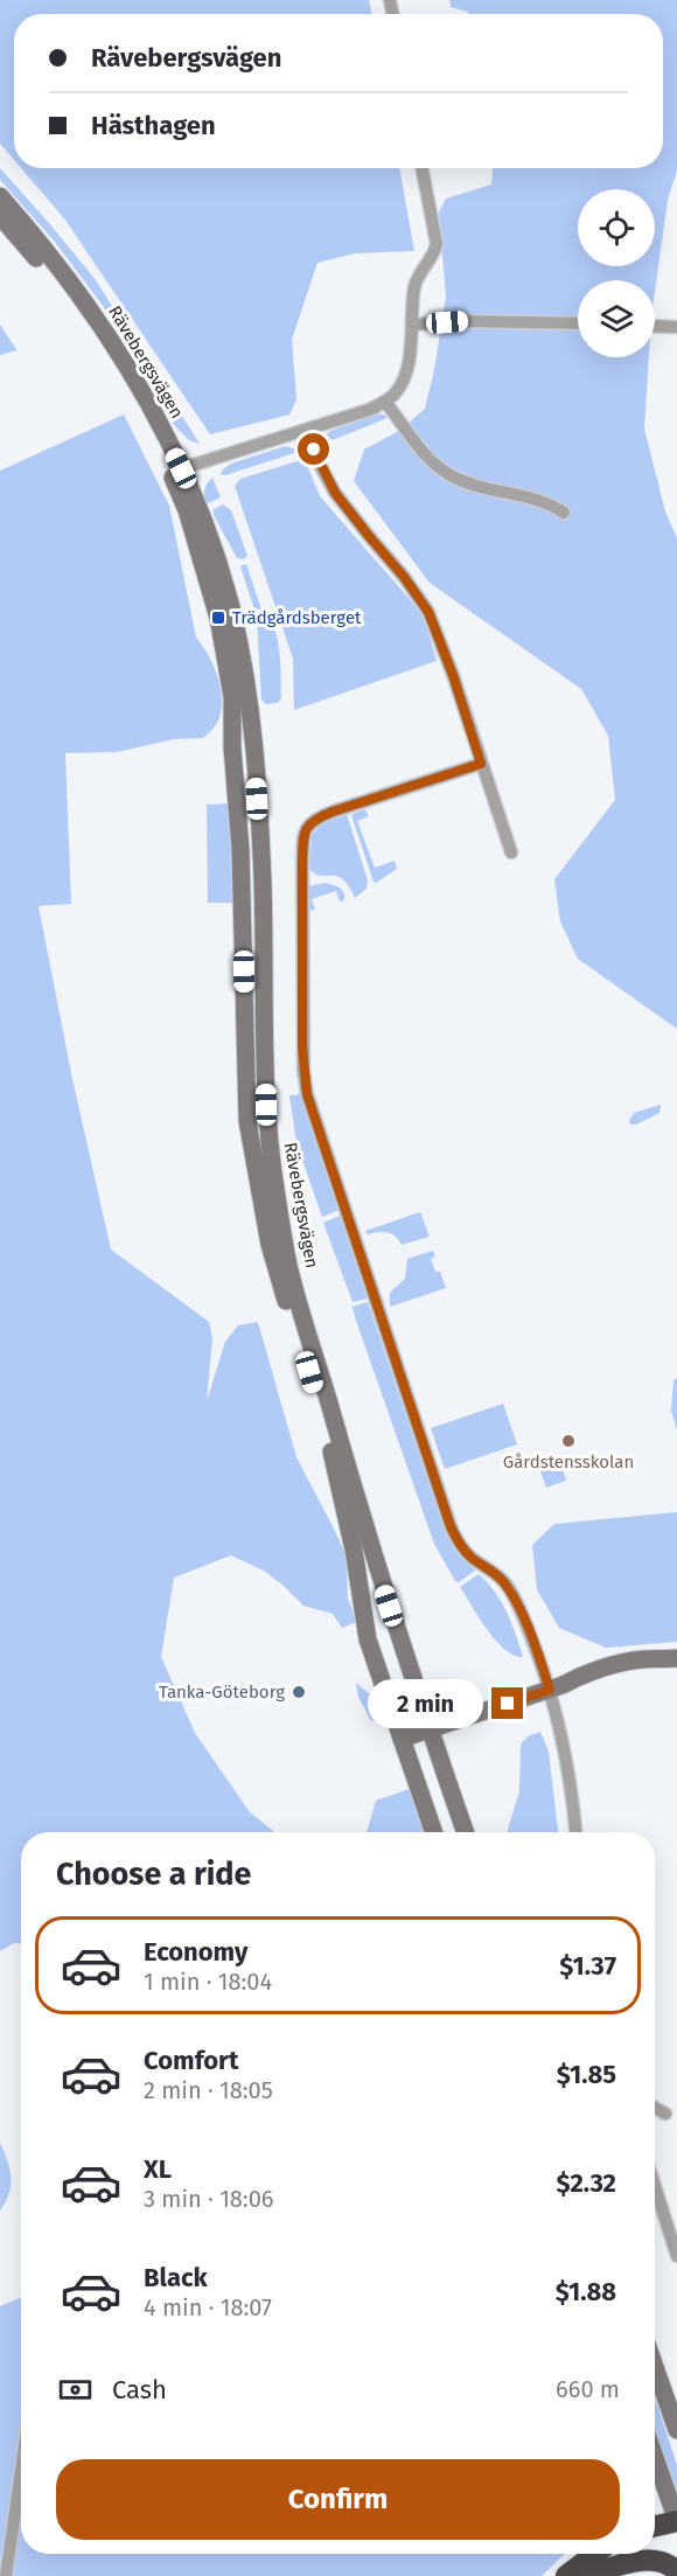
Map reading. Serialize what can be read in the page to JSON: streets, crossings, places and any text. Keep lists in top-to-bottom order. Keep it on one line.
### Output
{"streets":{"street":["Rävebergsvägen"]},"places":{"transit":["Trädgårdsberget"],"other":["Gårdstensskolan","Tanka-Göteborg"]},"page":{"banner":["Rävebergsvägen","Hästhagen"],"bubble":"2 min","heading":"Choose a ride","list":[{"name":"Economy","note":"1 min · 18:04","value":"$1.37"},{"name":"Comfort","note":"2 min · 18:05","value":"$1.85"},{"name":"XL","note":"3 min · 18:06","value":"$2.32"},{"name":"Black","note":"4 min · 18:07","value":"$1.88"}],"pay":["Cash","660 m"],"buttons":"Confirm"}}
